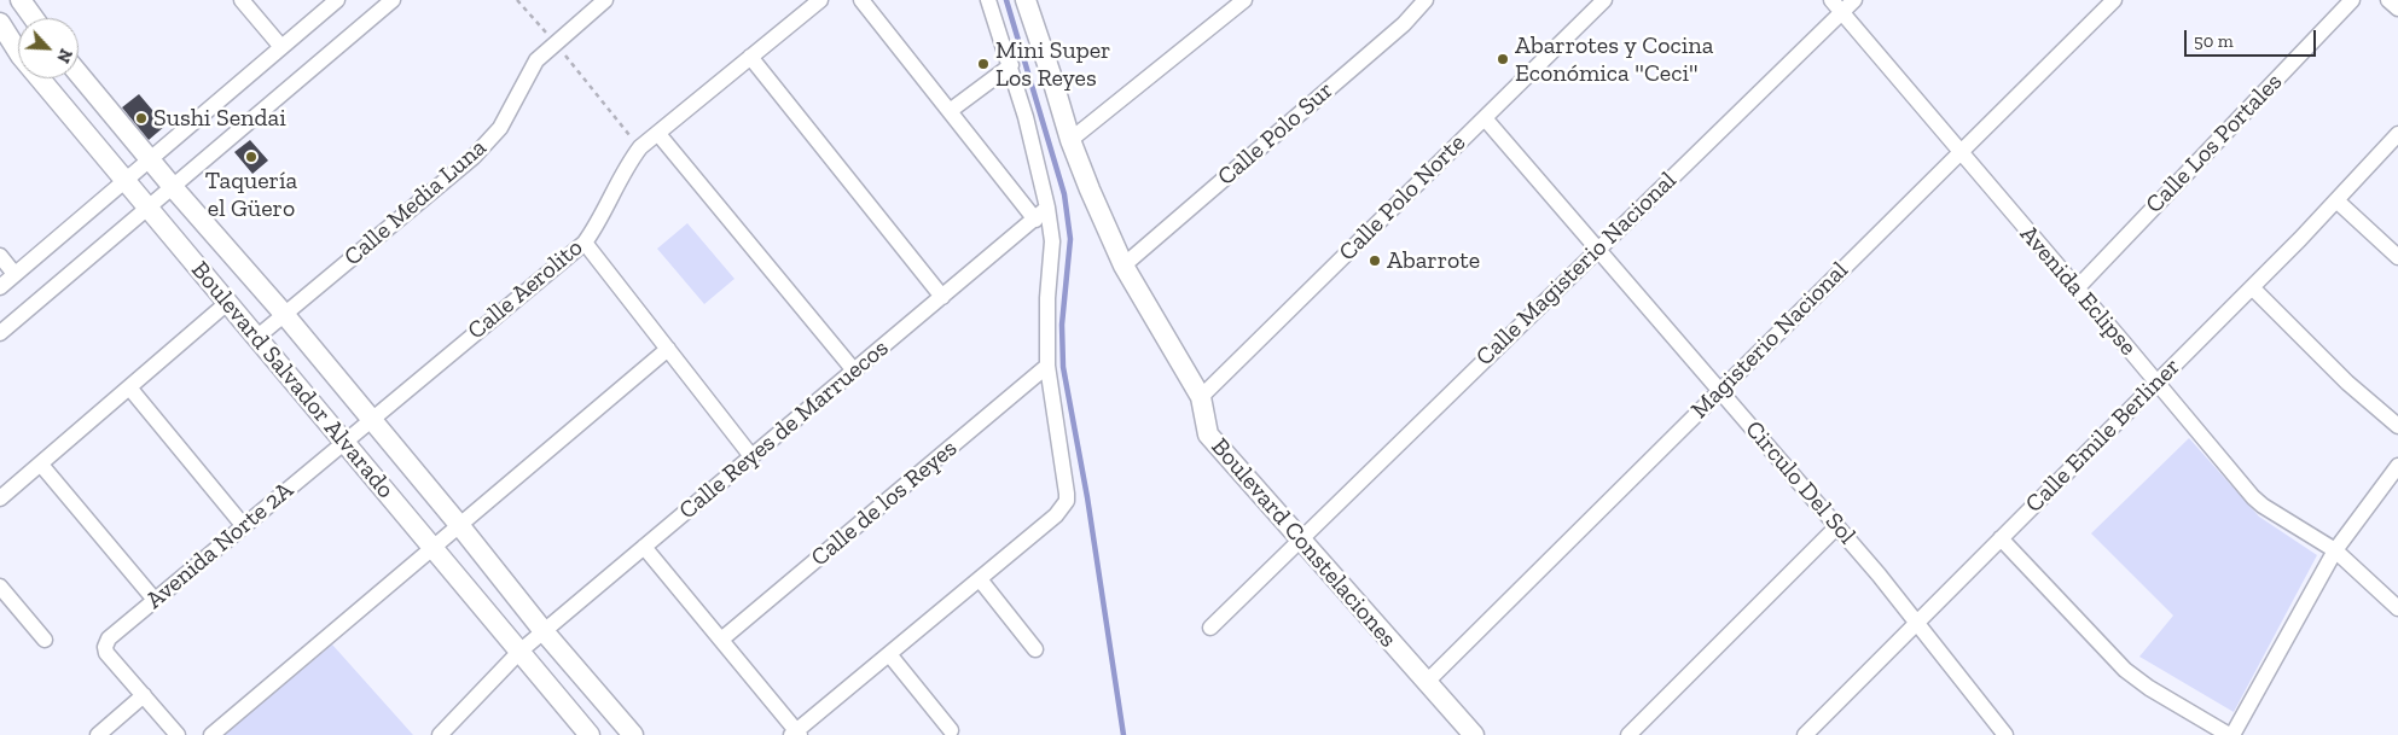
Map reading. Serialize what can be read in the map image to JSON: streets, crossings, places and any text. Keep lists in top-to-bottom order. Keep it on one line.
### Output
{"streets":{"street":["Calle Polo Sur","Calle Los Portales","Calle Polo Norte","Calle Media Luna","Calle Magisterio Nacional","Calle Aerolito","Avenida Eclipse","Magisterio Nacional","Boulevard Salvador Alvarado","Calle Reyes de Marruecos","Calle Emile Berliner","Circulo Del Sol","Calle de los Reyes","Boulevard Constelaciones","Avenida Norte 2A"]},"crossings":[["Calle Polo Sur","Boulevard Constelaciones"],["Calle Los Portales","Avenida Eclipse"],["Calle Polo Norte","Circulo Del Sol"],["Calle Polo Norte","Boulevard Constelaciones"],["Calle Media Luna","Boulevard Salvador Alvarado"],["Calle Magisterio Nacional","Avenida Eclipse"],["Calle Magisterio Nacional","Circulo Del Sol"],["Calle Magisterio Nacional","Boulevard Constelaciones"],["Calle Aerolito","Boulevard Salvador Alvarado"],["Calle Aerolito","Avenida Norte 2A"],["Avenida Eclipse","Magisterio Nacional"],["Avenida Eclipse","Calle Emile Berliner"],["Magisterio Nacional","Circulo Del Sol"],["Magisterio Nacional","Boulevard Constelaciones"],["Boulevard Salvador Alvarado","Calle Reyes de Marruecos"],["Boulevard Salvador Alvarado","Avenida Norte 2A"],["Calle Emile Berliner","Circulo Del Sol"]],"places":["Abarrotes y Cocina Económica ''Ceci''","Mini Super Los Reyes","Sushi Sendai","Taquería el Güero","Abarrote"],"scale_bar":"50 m","north":"bottom right"}
